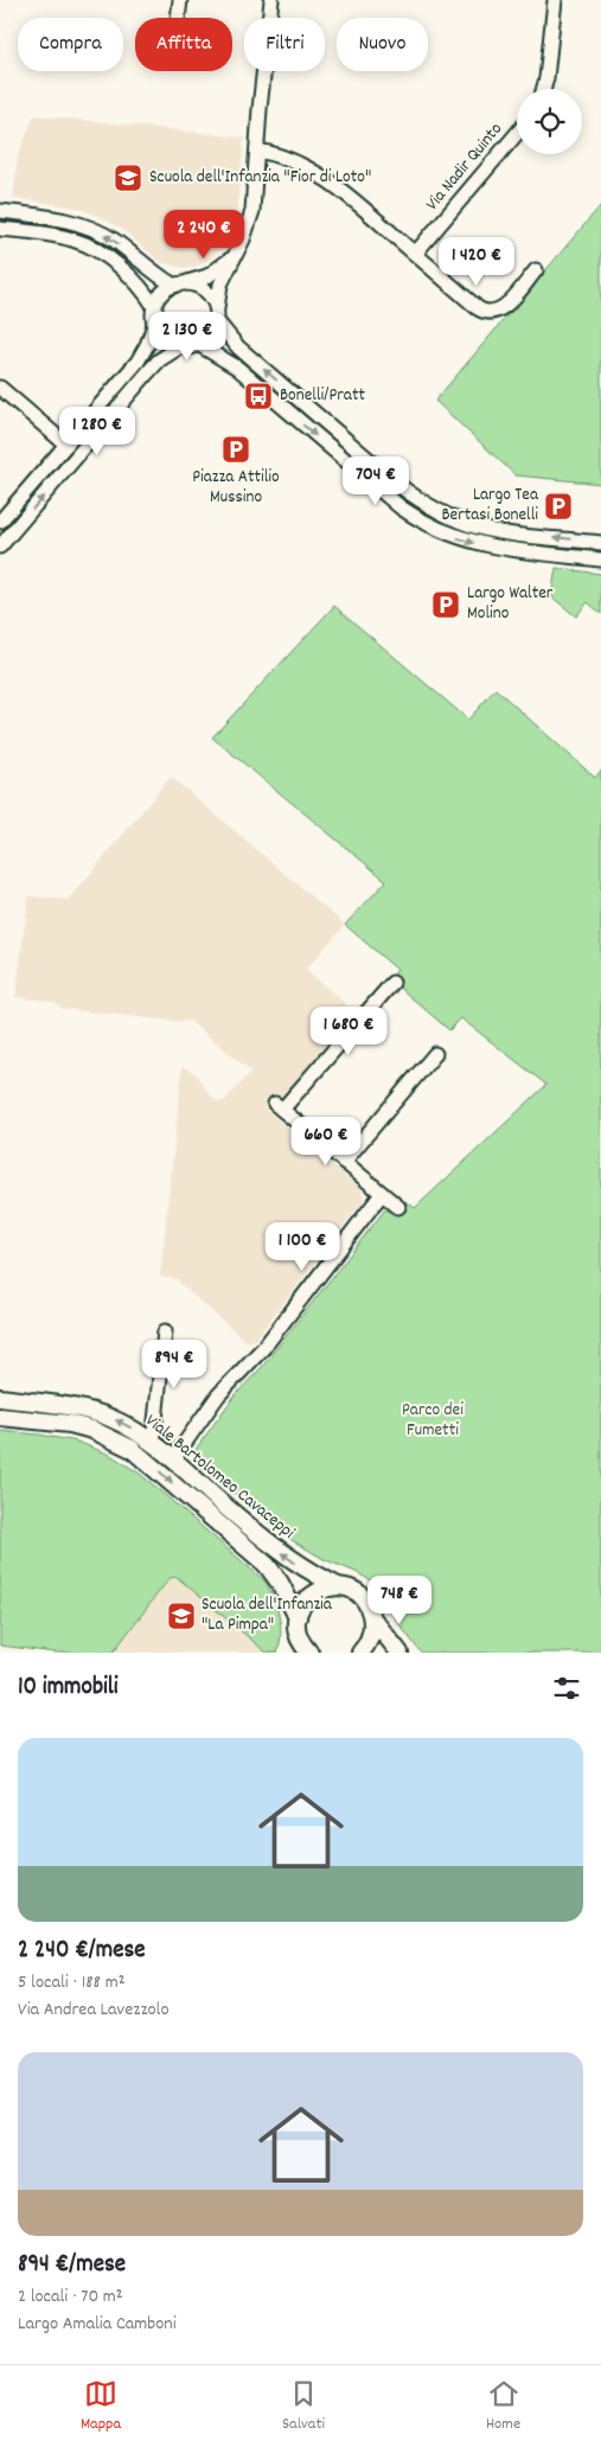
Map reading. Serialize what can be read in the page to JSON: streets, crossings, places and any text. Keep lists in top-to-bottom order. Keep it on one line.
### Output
{"streets":{"street":["Via Nadir Quinto","Viale Bartolomeo Cavaceppi"]},"parks":["Parco dei Fumetti"],"places":{"school or university":["Scuola dell'Infanzia \"Fior di Loto\"","Scuola dell'Infanzia \"La Pimpa\""],"bus stop":["Bonelli/Pratt"],"parking":["Piazza Attilio Mussino","Largo Tea Bertasi Bonelli","Largo Walter Molino"]},"page":{"chip":["Compra","Affitta","Filtri","Nuovo"],"price":["2 240 €","1 420 €","2 130 €","1 280 €","704 €","1 680 €","660 €","1 100 €","894 €","748 €"],"heading":"10 immobili","list":[{"name":"2 240 €/mese","note":"5 locali · 188 m² · Via Andrea Lavezzolo"},{"name":"894 €/mese","note":"2 locali · 70 m² · Largo Amalia Camboni"}],"tabs":["Mappa","Salvati","Home"]}}
